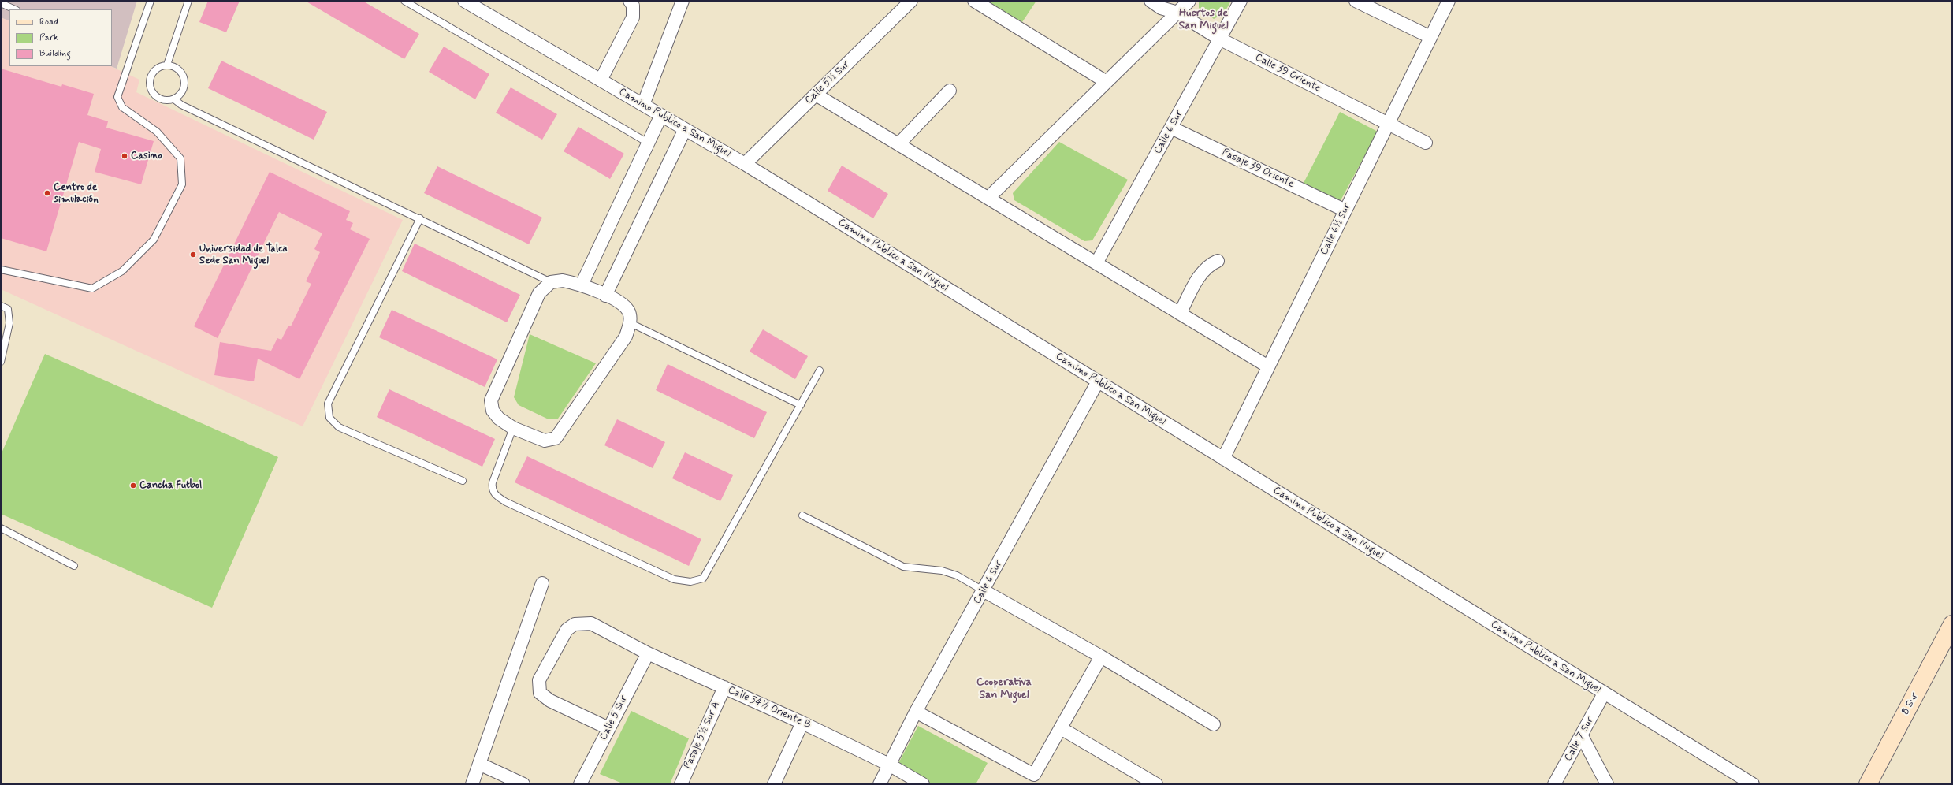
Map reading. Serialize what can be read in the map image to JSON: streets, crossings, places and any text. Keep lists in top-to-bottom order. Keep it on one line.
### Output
{"streets":{"street":["Calle 39 Oriente","Calle 5½ Sur","Camino Publico a San Miguel","Calle 6 Sur","Pasaje 39 Oriente","Calle 6½ Sur","8 Sur","Calle 34½ Oriente B","Calle 5 Sur","Pasaje 5½ Sur A","Calle 7 Sur"]},"crossings":[["Calle 39 Oriente","Calle 6 Sur"],["Calle 39 Oriente","Calle 6½ Sur"],["Calle 5½ Sur","Camino Publico a San Miguel"],["Camino Publico a San Miguel","Calle 6 Sur"],["Camino Publico a San Miguel","Calle 6½ Sur"],["Camino Publico a San Miguel","Calle 7 Sur"],["Calle 6 Sur","Pasaje 39 Oriente"],["Calle 6 Sur","Calle 34½ Oriente B"],["Pasaje 39 Oriente","Calle 6½ Sur"],["Calle 34½ Oriente B","Calle 5 Sur"],["Calle 34½ Oriente B","Pasaje 5½ Sur A"]],"districts":["Huertos de San Miguel","Cooperativa San Miguel"],"places":["Casino","Centro de simulación","Universidad de Talca Sede San Miguel","Cancha Futbol"],"legend":["Road","Park","Building"]}
